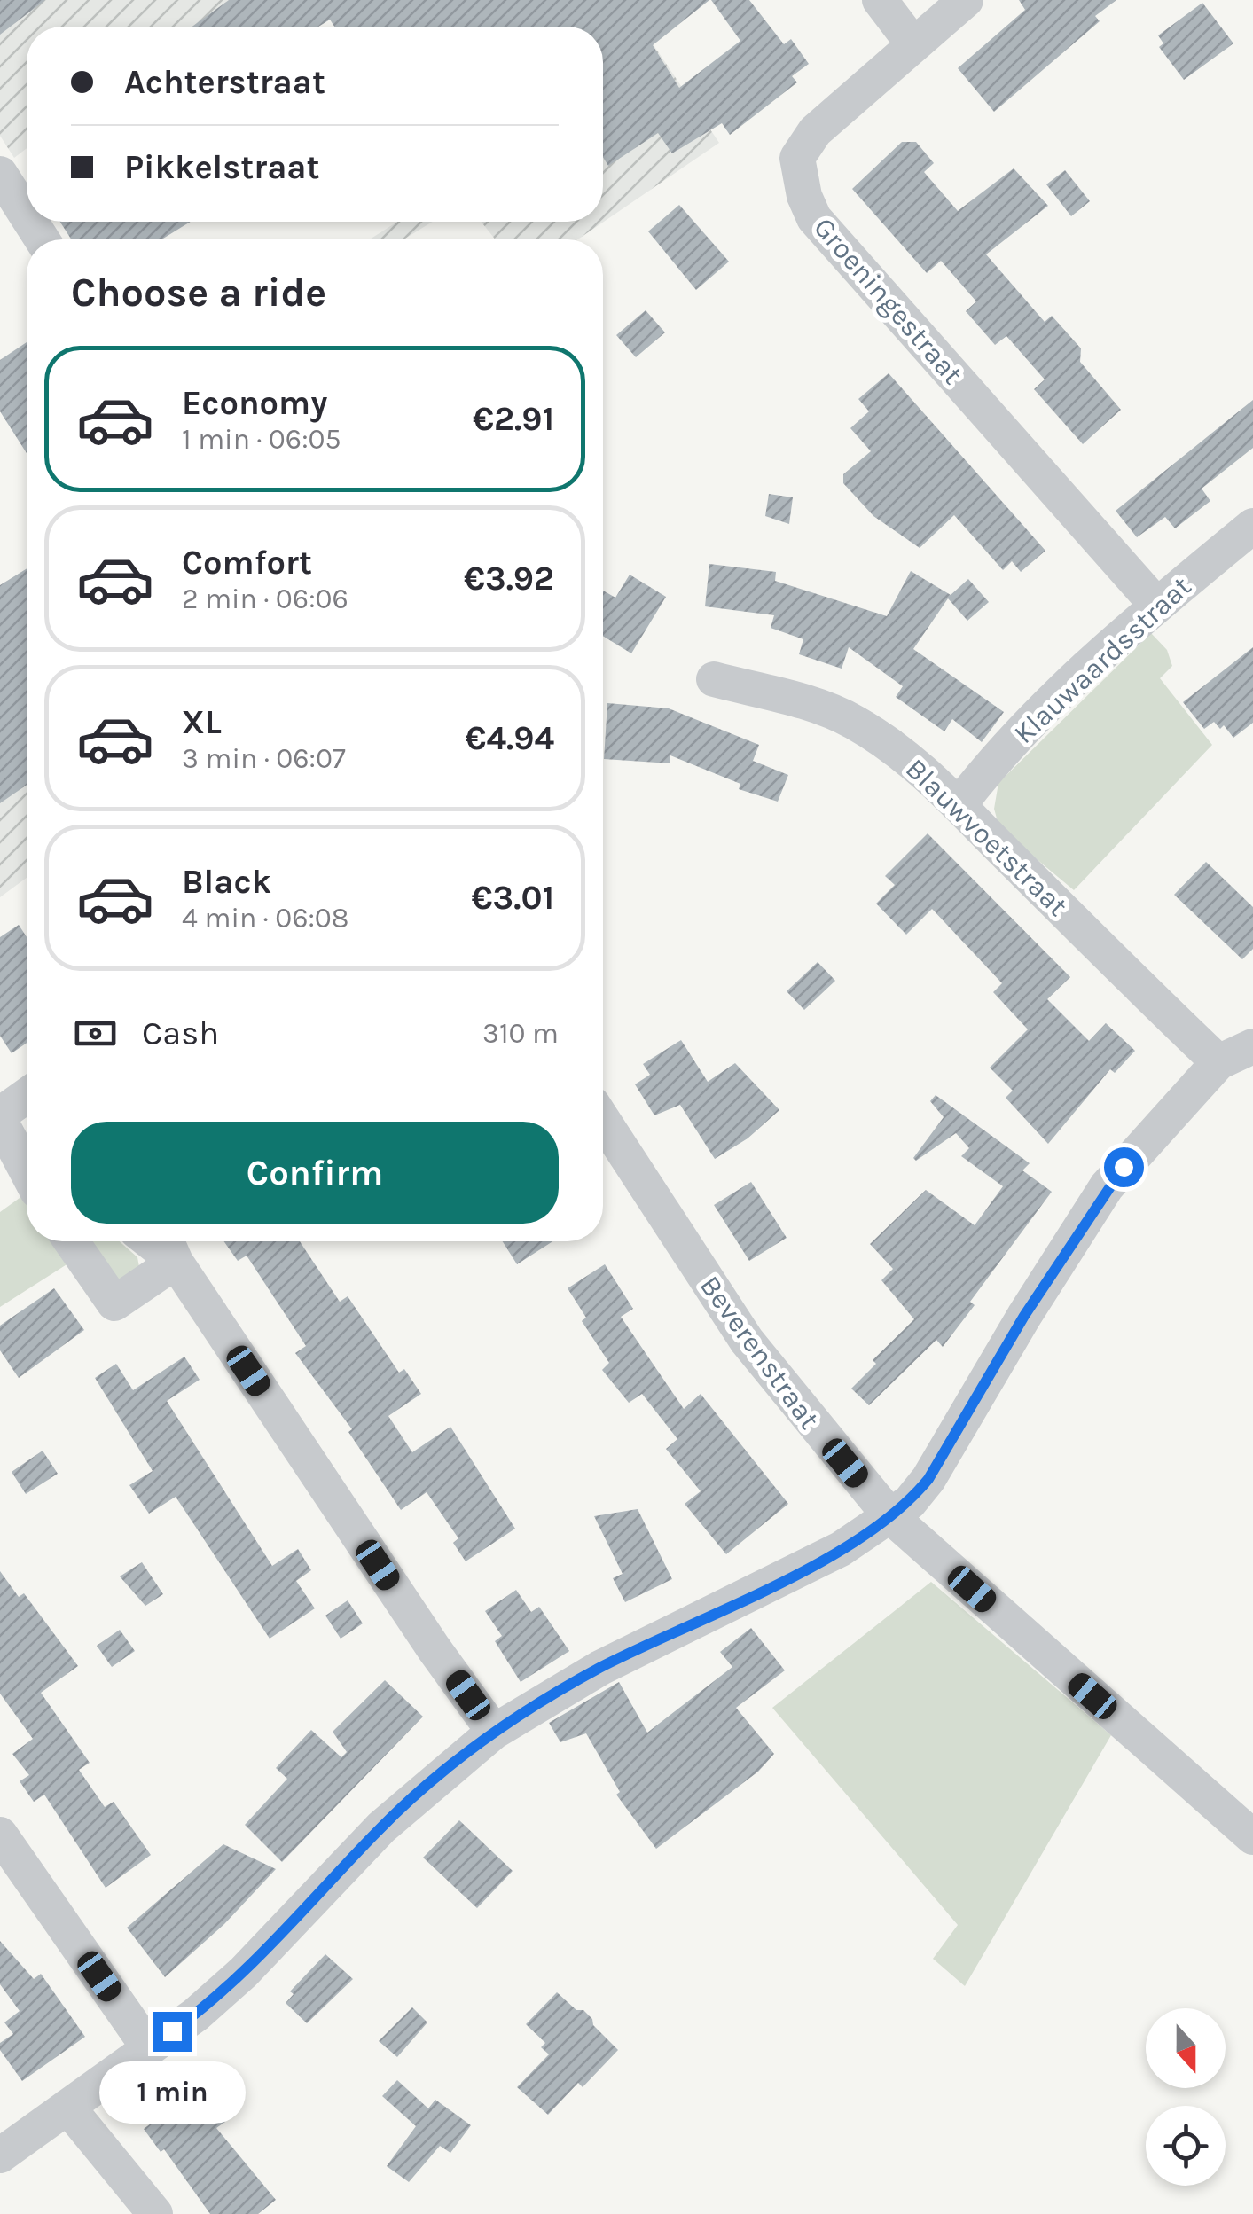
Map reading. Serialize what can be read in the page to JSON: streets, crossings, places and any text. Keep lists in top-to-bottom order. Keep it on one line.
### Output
{"streets":{"street":["Groeningestraat","Klauwaardsstraat","Blauwvoetstraat","Beverenstraat"]},"crossings":[["Groeningestraat","Klauwaardsstraat"],["Klauwaardsstraat","Blauwvoetstraat"]],"north":"bottom","page":{"banner":["Achterstraat","Pikkelstraat"],"heading":"Choose a ride","list":[{"name":"Economy","note":"1 min · 06:05","value":"€2.91"},{"name":"Comfort","note":"2 min · 06:06","value":"€3.92"},{"name":"XL","note":"3 min · 06:07","value":"€4.94"},{"name":"Black","note":"4 min · 06:08","value":"€3.01"}],"pay":["Cash","310 m"],"buttons":"Confirm","bubble":"1 min"}}
